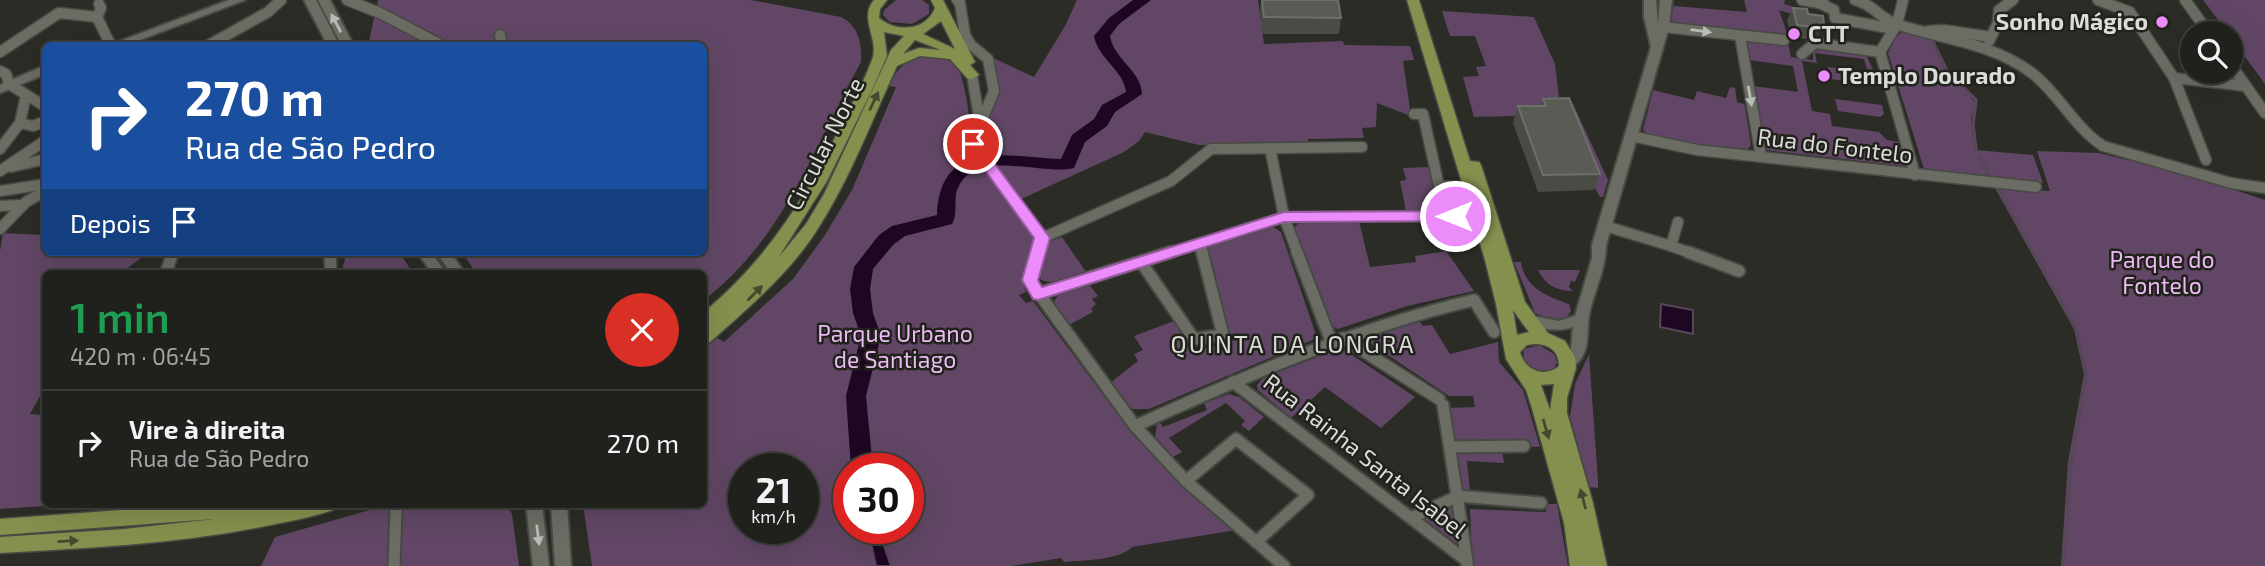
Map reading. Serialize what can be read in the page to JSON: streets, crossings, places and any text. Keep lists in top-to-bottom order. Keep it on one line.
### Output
{"streets":{"main road":["Circular Norte"],"street":["Rua do Fontelo","Rua Rainha Santa Isabel"]},"districts":["QUINTA DA LONGRA"],"parks":["Parque do Fontelo","Parque Urbano de Santiago"],"places":["Sonho Mágico","CTT","Templo Dourado"],"page":{"turn":["270 m","Rua de São Pedro"],"then":"Depois","heading":["1 min","420 m · 06:45"],"list":[{"name":"Vire à direita","note":"Rua de São Pedro","value":"270 m"}],"speed":"21 km/h","limit":"30"}}
